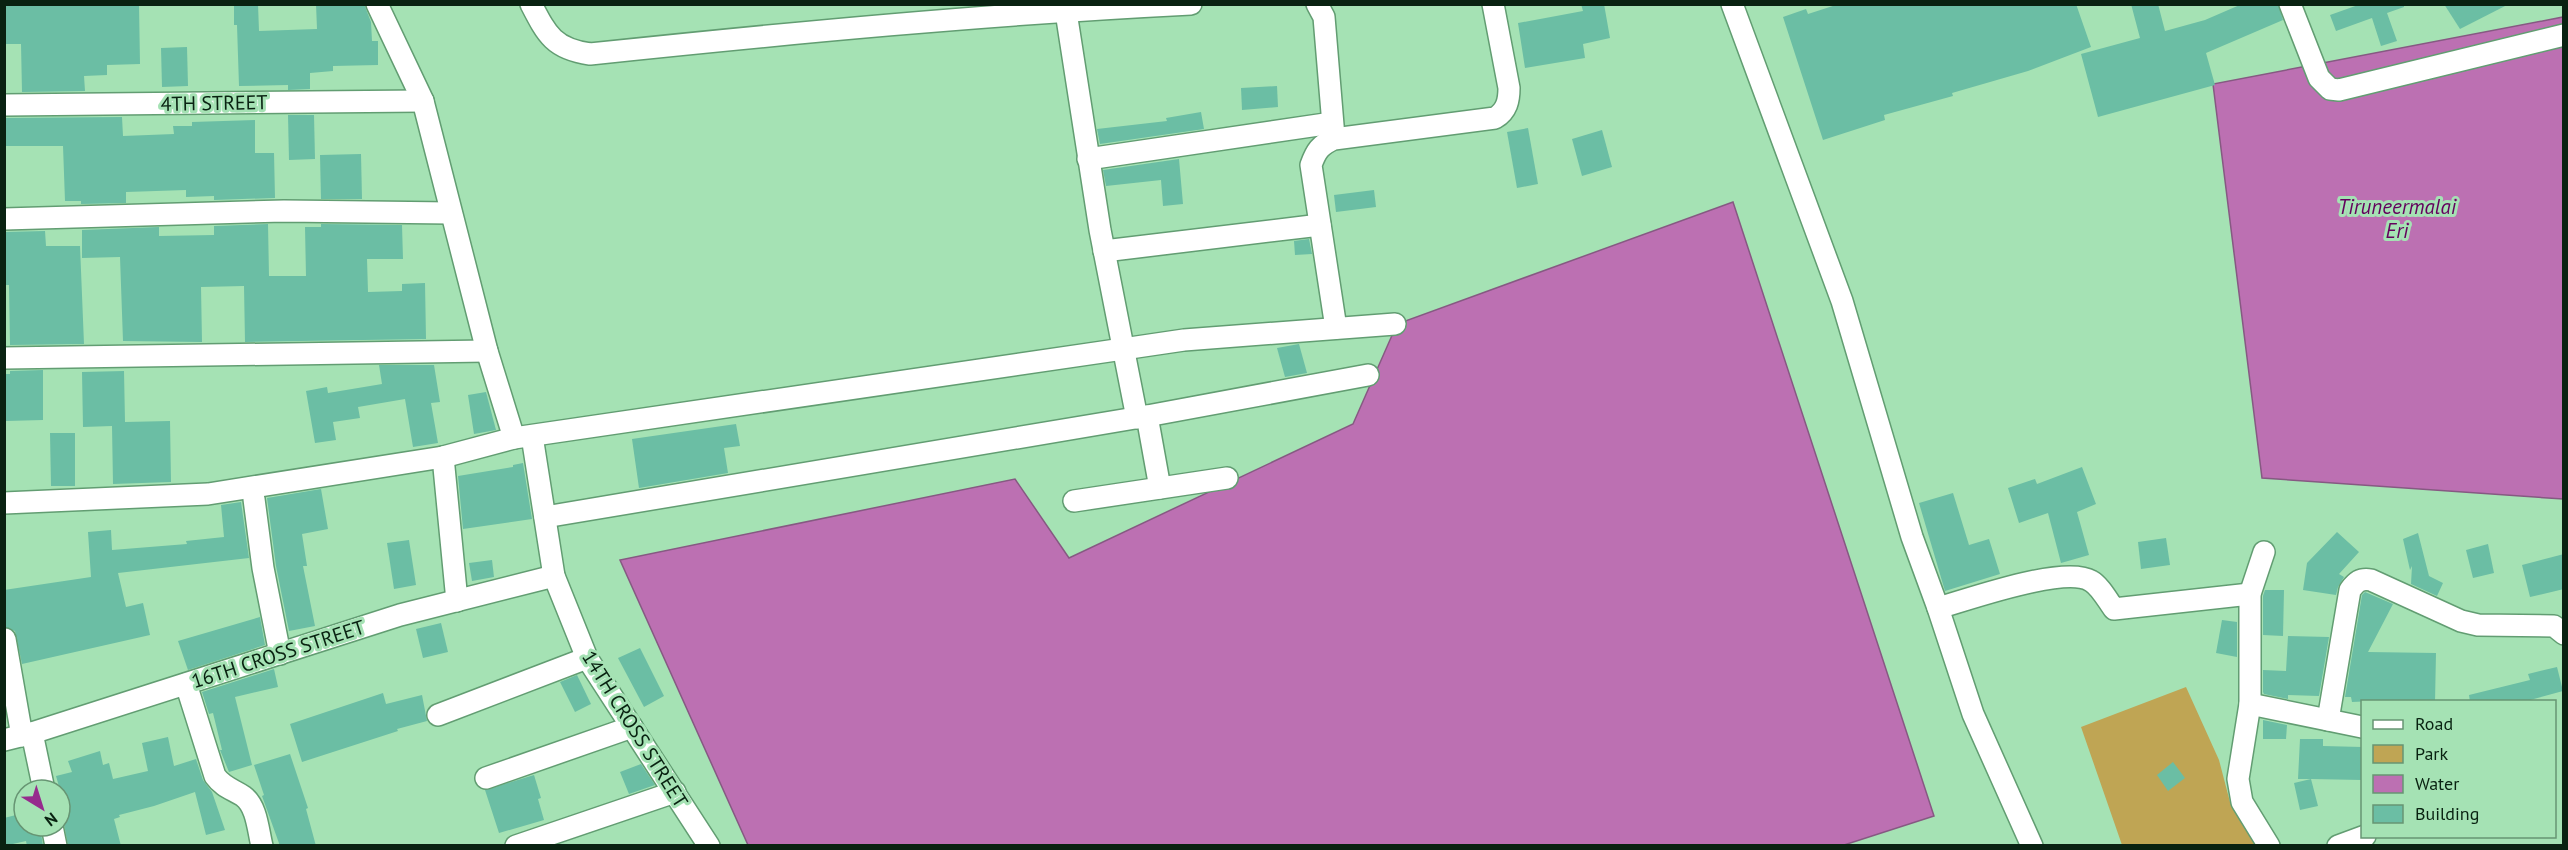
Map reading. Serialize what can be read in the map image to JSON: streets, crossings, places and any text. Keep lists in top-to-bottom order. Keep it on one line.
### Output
{"streets":{"street":["4TH STREET","16TH CROSS STREET","14TH CROSS STREET"]},"crossings":[["4TH STREET","14TH CROSS STREET"],["16TH CROSS STREET","14TH CROSS STREET"]],"water":["Tiruneermalai Eri"],"legend":["Road","Park","Water","Building"],"north":"bottom right"}
